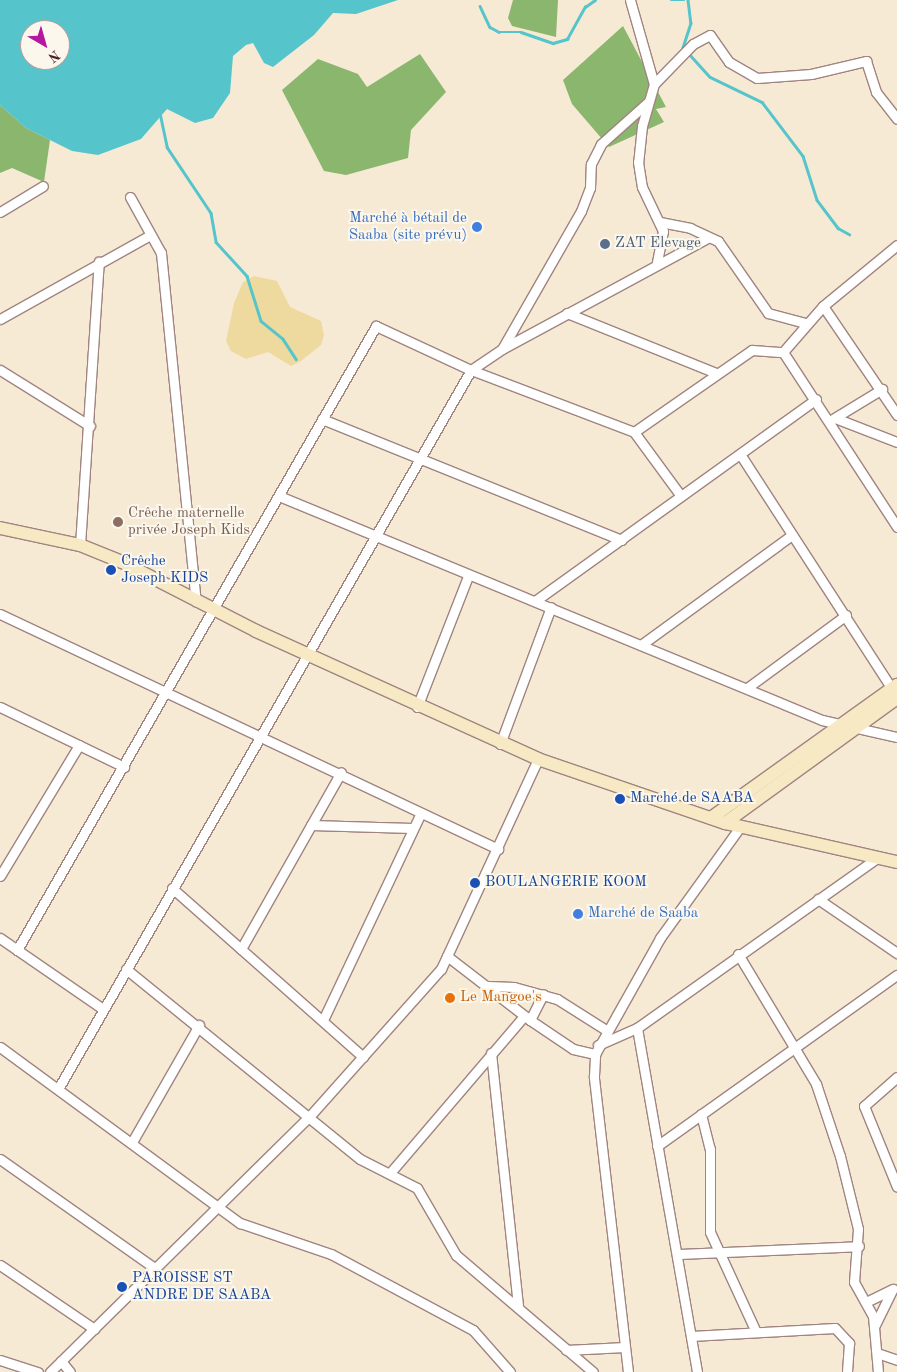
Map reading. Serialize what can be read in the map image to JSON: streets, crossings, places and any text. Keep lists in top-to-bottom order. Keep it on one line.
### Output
{"places":["Marché à bétail de Saaba (site prévu)","ZAT Elevage","Crêche maternelle privée Joseph Kids","Crêche Joseph KIDS","Marché de SAABA","BOULANGERIE KOOM","Marché de Saaba","Le Mangoe's","PAROISSE ST ANDRE DE SAABA"],"north":"bottom right"}
